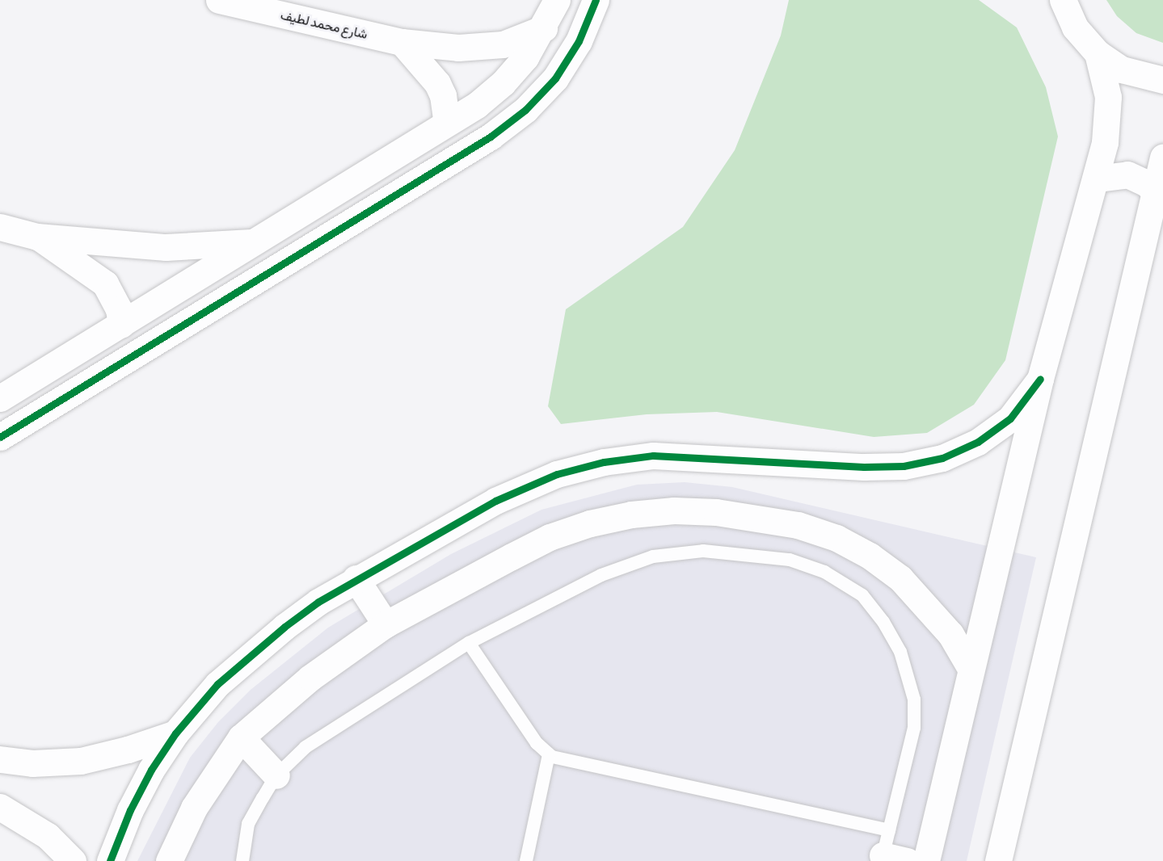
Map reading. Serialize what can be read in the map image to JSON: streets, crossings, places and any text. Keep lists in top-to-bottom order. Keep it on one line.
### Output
{"streets":{"street":["شارع محمد لطيف"]}}
